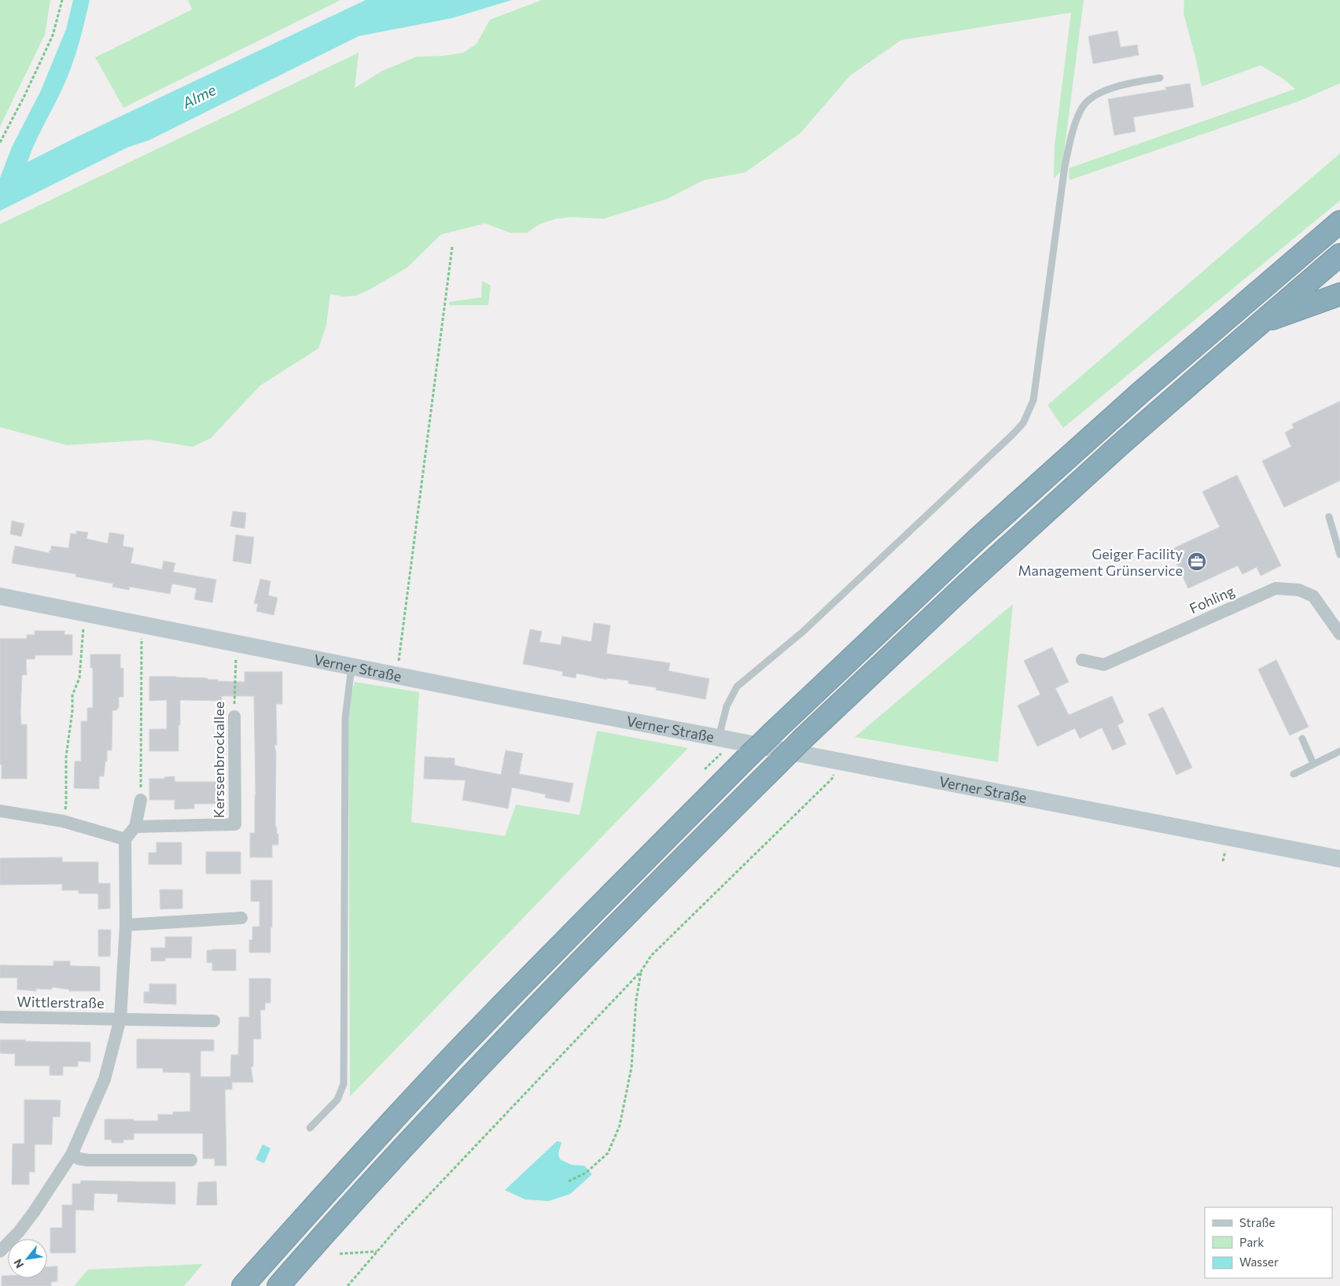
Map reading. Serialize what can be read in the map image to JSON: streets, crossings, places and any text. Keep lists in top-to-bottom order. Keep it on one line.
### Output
{"streets":{"main road":["Verner Straße"],"street":["Fohling","Kerssenbrockallee","Wittlerstraße"]},"crossings":[["Verner Straße","Kerssenbrockallee"]],"water":["Alme"],"places":{"office":["Geiger Facility Management Grünservice"]},"legend":["Straße","Park","Wasser"],"north":"bottom left"}
